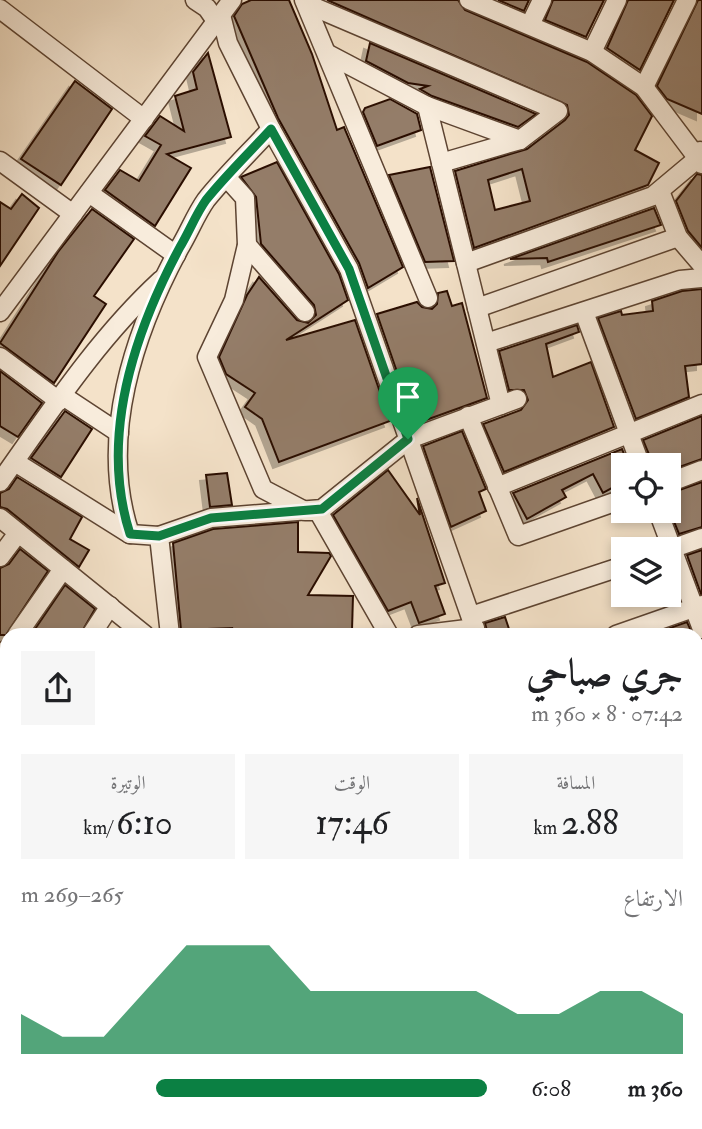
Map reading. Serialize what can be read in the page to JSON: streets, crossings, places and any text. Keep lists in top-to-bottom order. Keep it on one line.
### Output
{"page":{"heading":["جري صباحي","07:42 · 8 × 360 m"],"stats":[["المسافة","2.88 km"],["الوقت","17:46"],["الوتيرة","6:10 /km"]],"chart":["الارتفاع","265–269 m"],"list":[{"name":"360 m","note":"6:08"}]}}
